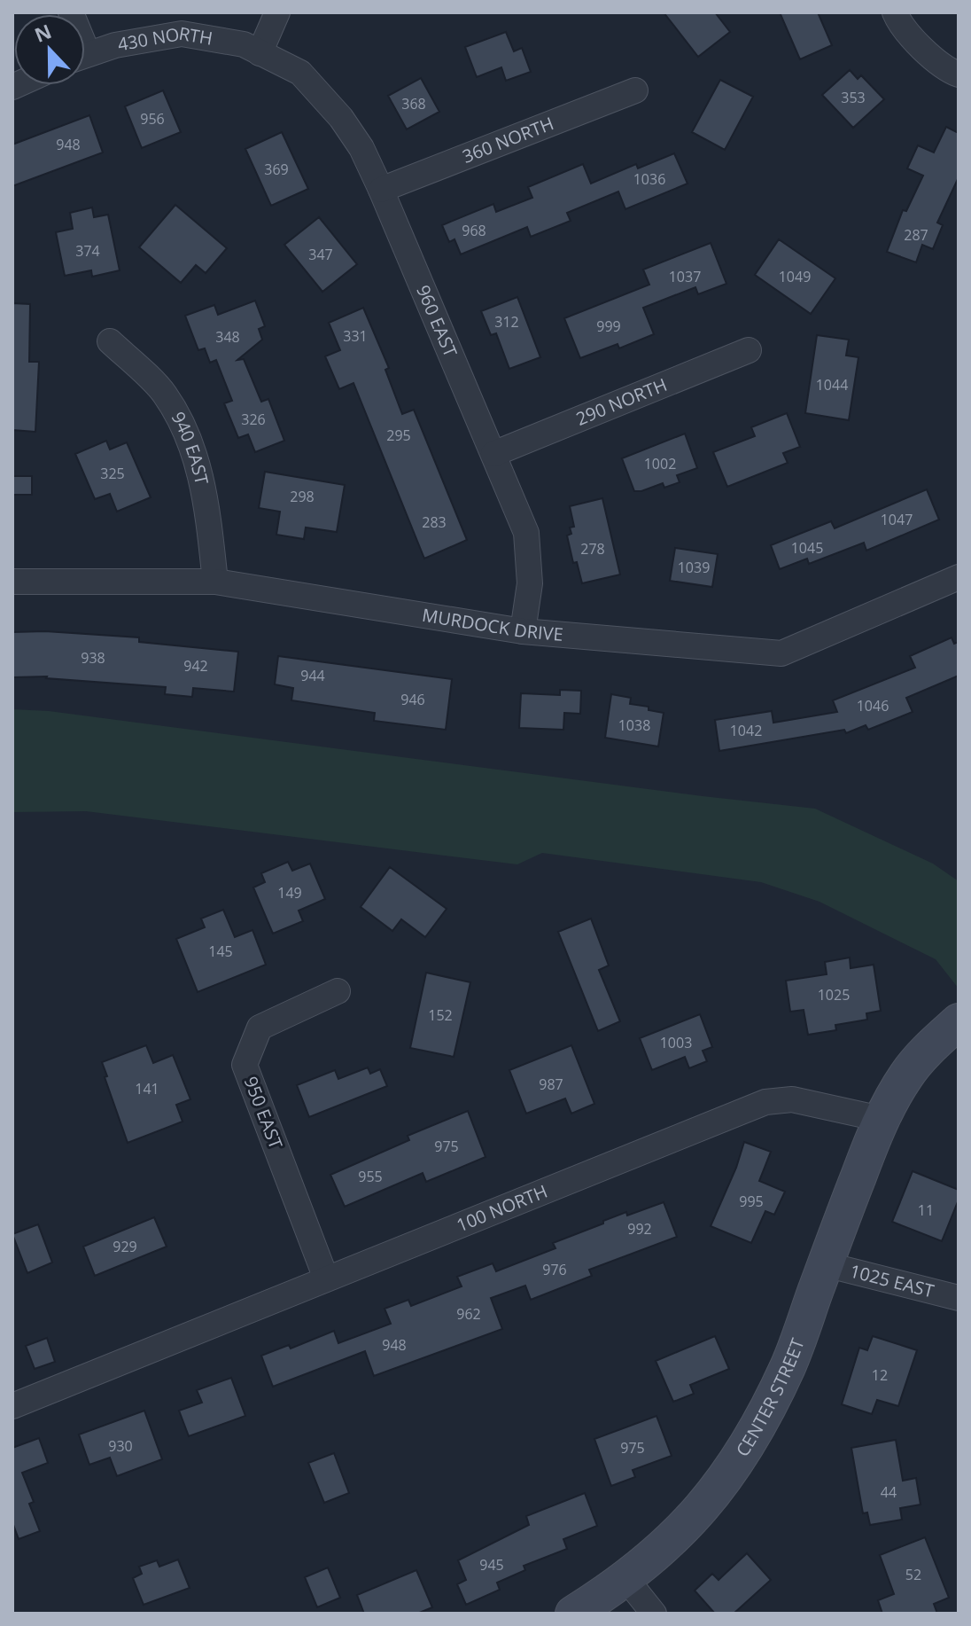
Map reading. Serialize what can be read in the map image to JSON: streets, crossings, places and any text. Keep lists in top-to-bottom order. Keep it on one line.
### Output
{"streets":{"street":["430 NORTH","360 NORTH","960 EAST","290 NORTH","940 EAST","MURDOCK DRIVE","950 EAST","100 NORTH","1025 EAST","CENTER STREET"]},"crossings":[["430 NORTH","960 EAST"],["360 NORTH","960 EAST"],["960 EAST","290 NORTH"],["960 EAST","MURDOCK DRIVE"],["940 EAST","MURDOCK DRIVE"],["950 EAST","100 NORTH"],["100 NORTH","CENTER STREET"],["1025 EAST","CENTER STREET"]],"house_numbers":["353","368","956","948","369","1036","968","287","374","347","1037","1049","312","999","331","348","1044","326","295","1002","325","298","1047","283","1045","278","1039","938","942","944","946","1046","1038","1042","149","145","1025","152","1003","987","141","975","955","995","11","992","929","976","962","948","12","930","975","44","945","52"],"north":"top"}
